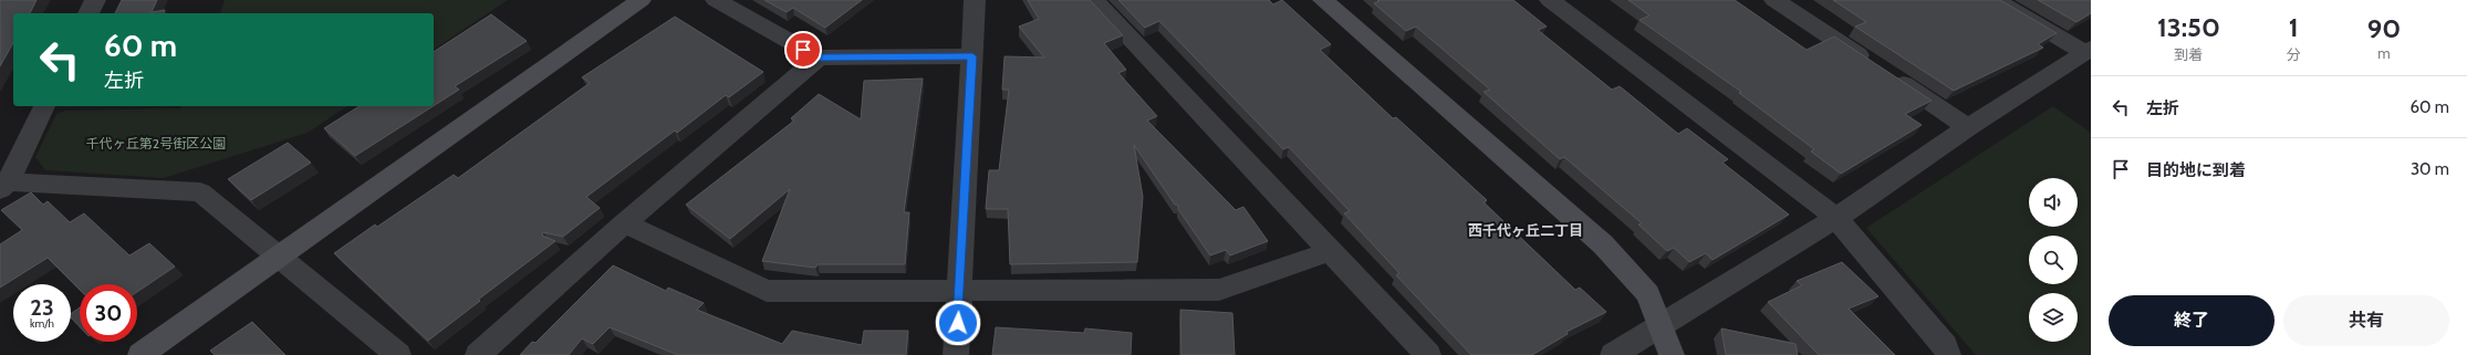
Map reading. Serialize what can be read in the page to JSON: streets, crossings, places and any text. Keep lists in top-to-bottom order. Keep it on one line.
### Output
{"districts":["西千代ヶ丘二丁目"],"parks":["千代ヶ丘第2号街区公園"],"page":{"eta":["13:50","到着","1","分","90","m"],"turn":["60 m","左折"],"list":[{"name":"左折","value":"60 m"},{"name":"目的地に到着","value":"30 m"}],"speed":"23 km/h","limit":"30","buttons":["終了","共有"]}}
